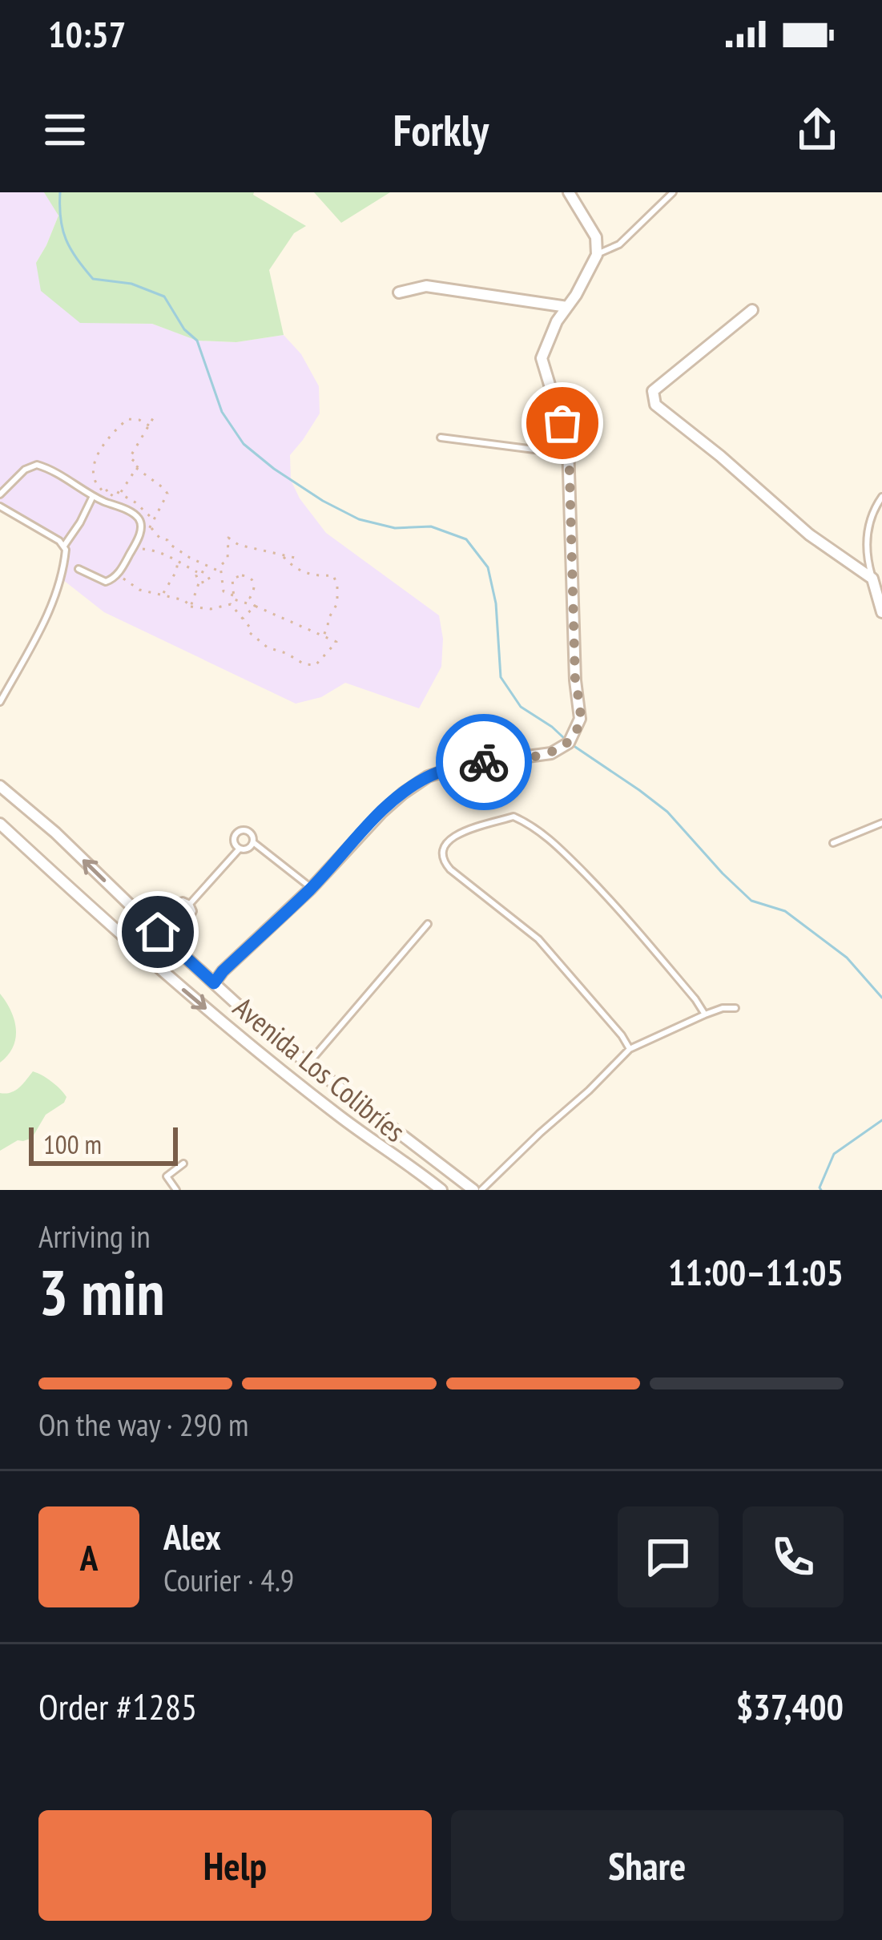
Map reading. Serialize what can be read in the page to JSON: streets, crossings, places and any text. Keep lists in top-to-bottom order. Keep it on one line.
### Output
{"streets":{"street":["Avenida Los Colibríes"]},"scale_bar":"100 m","page":{"status":"10:57","header":"Forkly","scale":"100 m","heading":["3 min","Arriving in","11:00–11:05"],"panel":["Alex","Courier · 4.9","Order #1285","$37,400"],"bar":"On the way · 290 m","round":"A","buttons":["Help","Share"]}}
